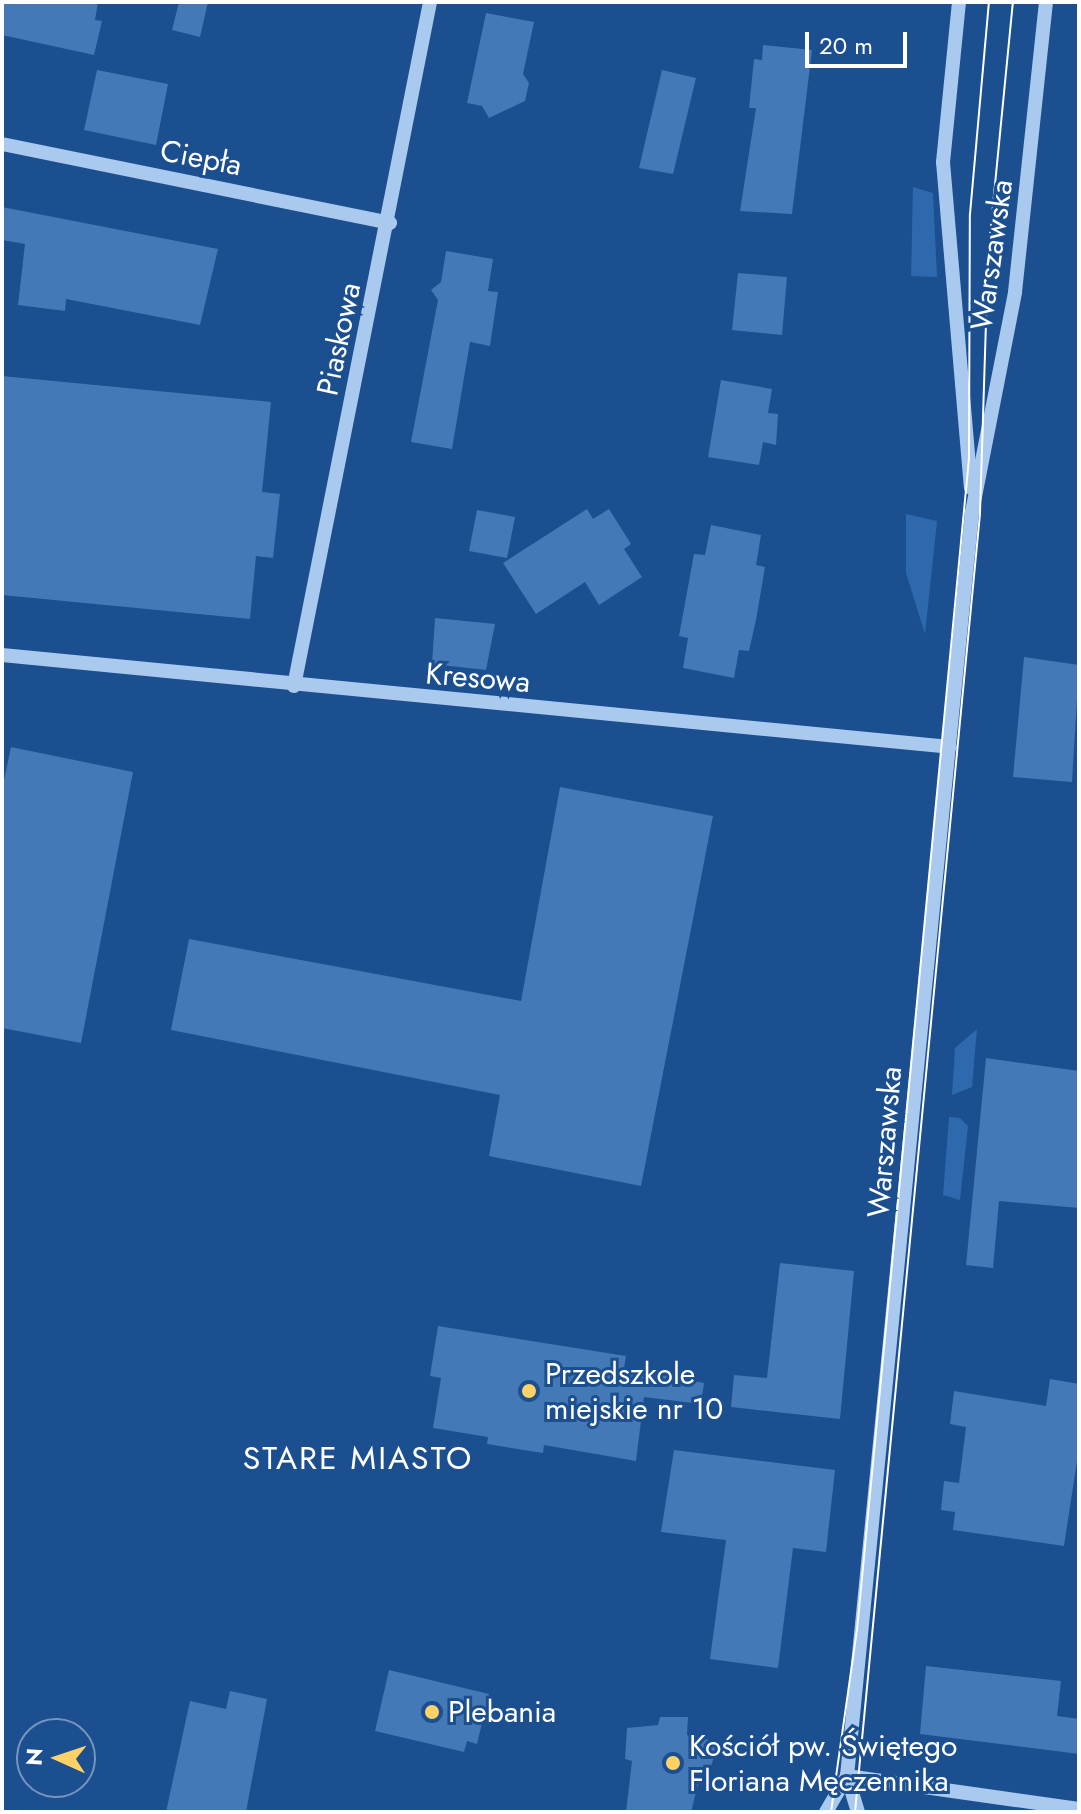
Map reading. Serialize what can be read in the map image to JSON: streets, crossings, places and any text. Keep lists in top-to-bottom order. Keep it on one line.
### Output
{"streets":{"street":["Ciepła","Warszawska","Piaskowa","Kresowa"]},"crossings":[["Ciepła","Piaskowa"],["Warszawska","Kresowa"],["Piaskowa","Kresowa"]],"districts":["STARE MIASTO"],"places":["Przedszkole miejskie nr 10","Plebania","Kościół pw. Świętego Floriana Męczennika"],"scale_bar":"20 m","north":"left"}
